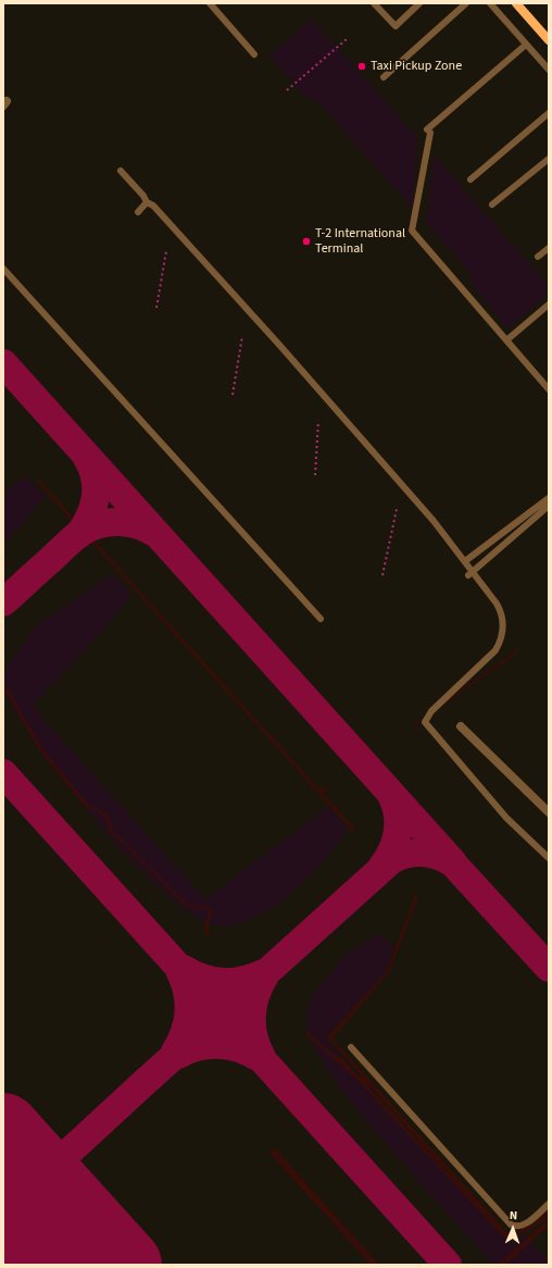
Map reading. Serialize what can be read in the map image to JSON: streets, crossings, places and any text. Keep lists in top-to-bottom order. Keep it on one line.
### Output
{"places":["Taxi Pickup Zone","T-2 International Terminal"],"north":"top"}
